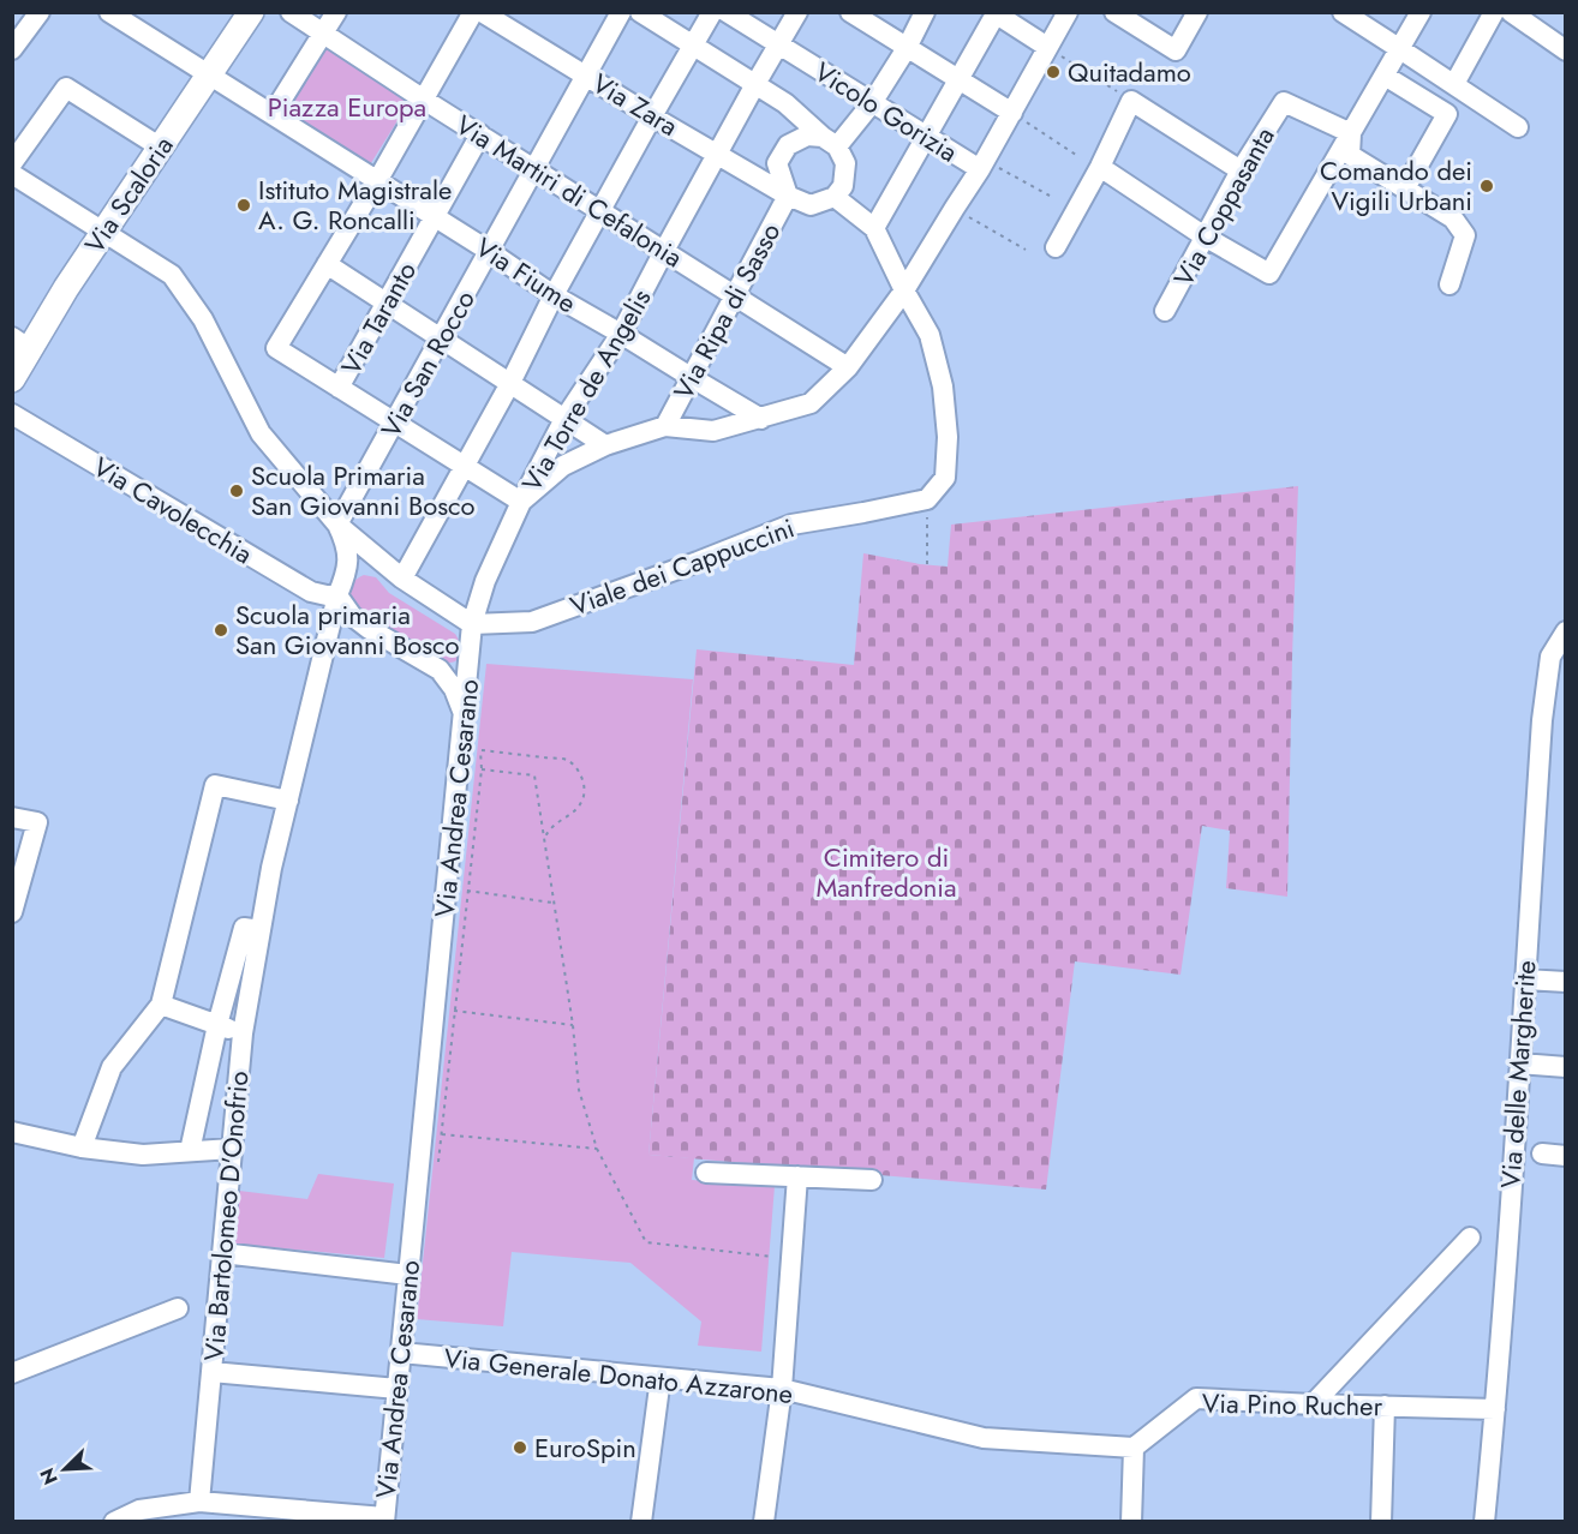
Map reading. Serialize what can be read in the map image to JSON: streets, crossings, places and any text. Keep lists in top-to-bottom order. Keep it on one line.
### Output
{"streets":{"main road":["Via Scaloria"],"street":["Via Zara","Vicolo Gorizia","Via Martiri di Cefalonia","Via Coppasanta","Via Fiume","Via Ripa di Sasso","Via Taranto","Via San Rocco","Via Torre de Angelis","Via Cavolecchia","Viale dei Cappuccini","Via Andrea Cesarano","Via delle Margherite","Via Bartolomeo D'Onofrio","Via Generale Donato Azzarone","Via Pino Rucher"]},"crossings":[["Via Zara","Via Ripa di Sasso"],["Via Zara","Via San Rocco"],["Via Zara","Via Torre de Angelis"],["Vicolo Gorizia","Via Torre de Angelis"],["Via Martiri di Cefalonia","Via Ripa di Sasso"],["Via Martiri di Cefalonia","Via Taranto"],["Via Martiri di Cefalonia","Via San Rocco"],["Via Martiri di Cefalonia","Via Torre de Angelis"],["Via Martiri di Cefalonia","Via Andrea Cesarano"],["Via Scaloria","Via Fiume"],["Via Fiume","Via Ripa di Sasso"],["Via Fiume","Via Taranto"],["Via Fiume","Via San Rocco"],["Via Fiume","Via Torre de Angelis"],["Via Fiume","Via Andrea Cesarano"],["Via Ripa di Sasso","Via Andrea Cesarano"],["Via Torre de Angelis","Via Andrea Cesarano"],["Via Cavolecchia","Via Bartolomeo D'Onofrio"],["Viale dei Cappuccini","Via Andrea Cesarano"],["Via Andrea Cesarano","Via Generale Donato Azzarone"],["Via delle Margherite","Via Pino Rucher"],["Via Generale Donato Azzarone","Via Pino Rucher"]],"parks":["Piazza Europa","Cimitero di Manfredonia"],"places":["Quitadamo","Comando dei Vigili Urbani","Istituto Magistrale A. G. Roncalli","Scuola Primaria San Giovanni Bosco","Scuola primaria San Giovanni Bosco","EuroSpin"],"north":"bottom left"}
